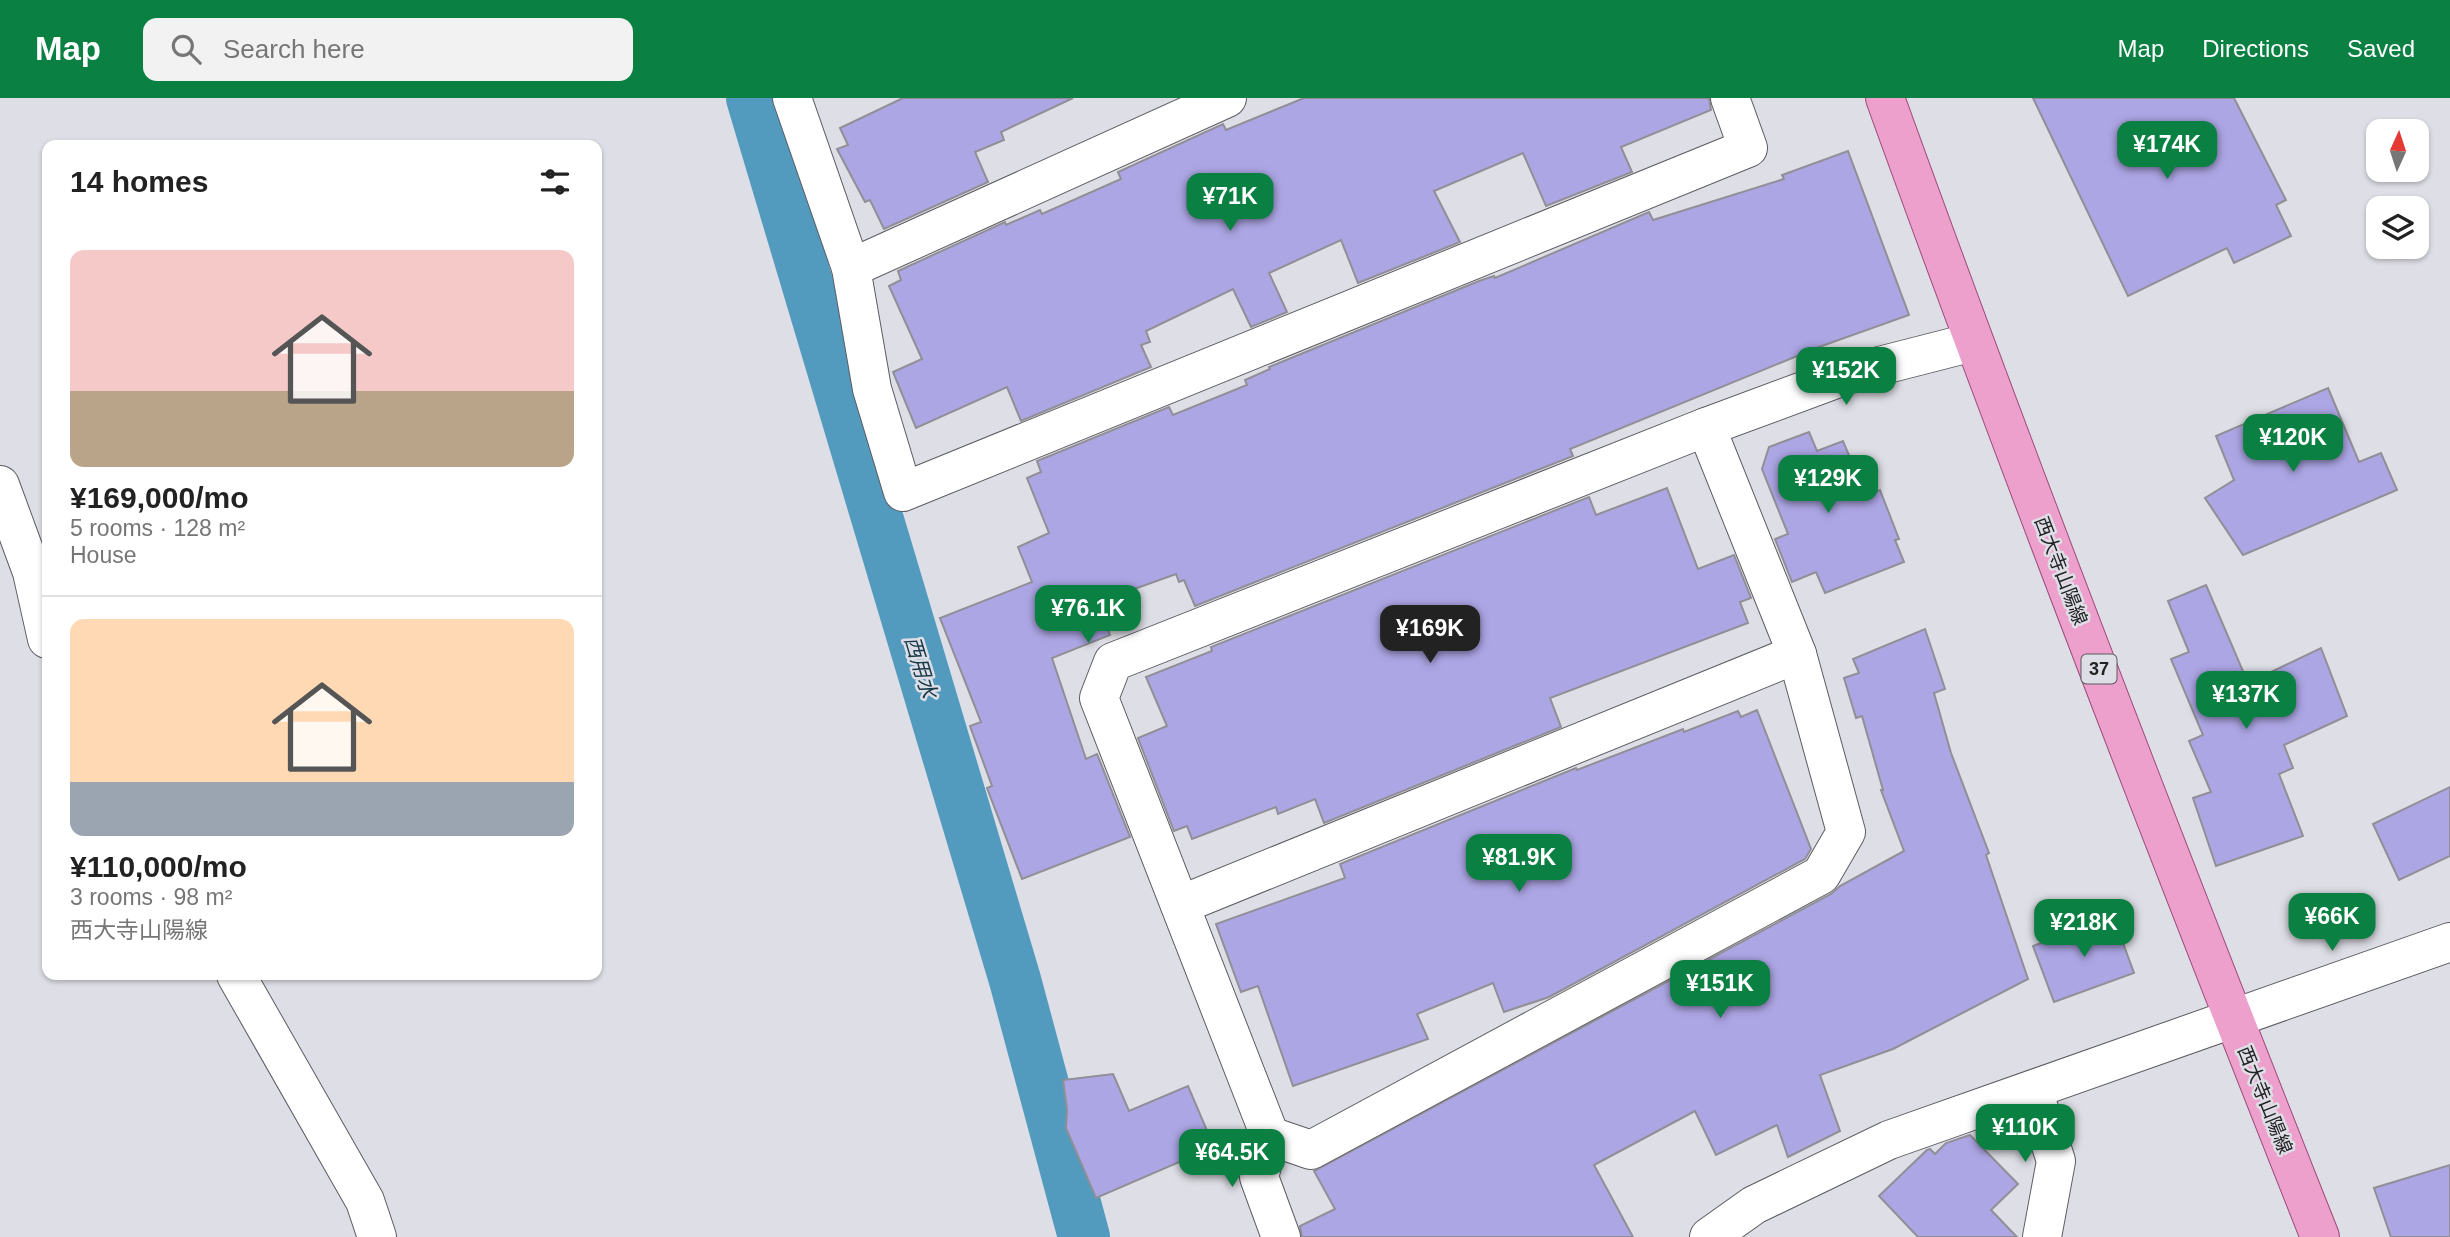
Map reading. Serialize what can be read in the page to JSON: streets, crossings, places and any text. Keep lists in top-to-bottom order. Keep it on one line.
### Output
{"streets":{"main road":["西大寺山陽線","37"]},"water":["西用水"],"north":"top","page":{"header":"Map","search":"Search here","nav":["Map","Directions","Saved"],"price":["¥174K","¥71K","¥152K","¥120K","¥129K","¥76.1K","¥169K","¥137K","¥81.9K","¥66K","¥218K","¥151K","¥110K","¥64.5K"],"heading":"14 homes","list":[{"name":"¥169,000/mo","note":"5 rooms · 128 m² · House"},{"name":"¥110,000/mo","note":"3 rooms · 98 m² · 西大寺山陽線"}]}}
